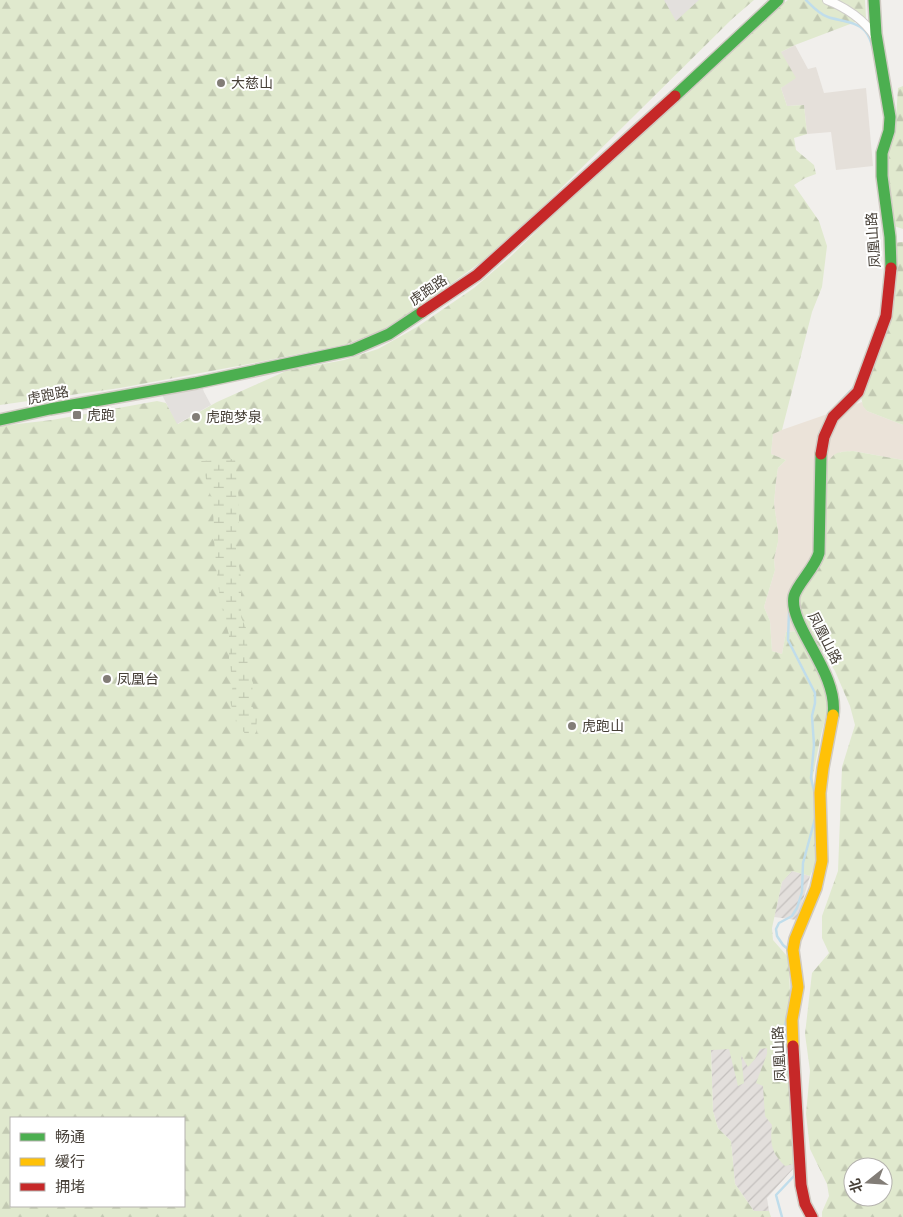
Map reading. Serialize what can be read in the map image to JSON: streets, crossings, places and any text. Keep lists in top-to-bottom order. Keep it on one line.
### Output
{"streets":{"street":["凤凰山路","虎跑路"]},"places":{"other":["大慈山","虎跑梦泉","凤凰台","虎跑山"],"transit":["虎跑"]},"legend":["畅通","缓行","拥堵"],"north":"left"}
